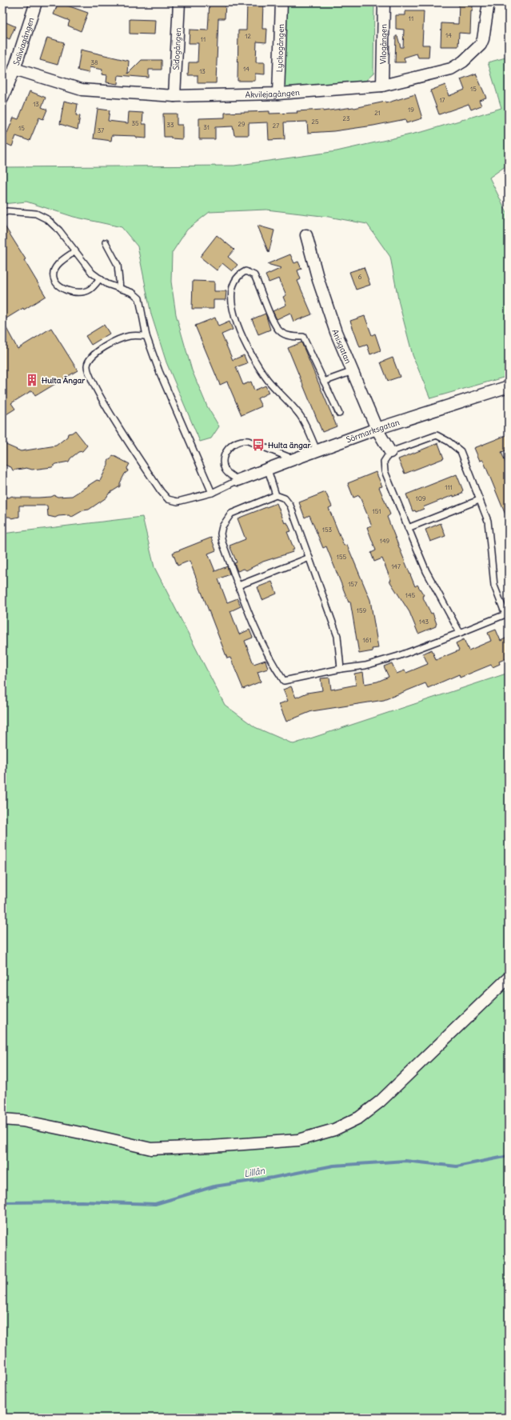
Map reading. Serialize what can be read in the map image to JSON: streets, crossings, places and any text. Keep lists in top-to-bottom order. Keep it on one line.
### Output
{"streets":{"street":["Saliviagången","Vilogången","Lyckogången","Sidogången","Akvilejagången","Anisgatan","Sörmarksgatan"]},"crossings":[["Saliviagången","Akvilejagången"],["Vilogången","Akvilejagången"],["Lyckogången","Akvilejagången"],["Sidogången","Akvilejagången"],["Anisgatan","Sörmarksgatan"]],"water":["Lillån"],"places":{"building":["Hulta Ängar"],"bus stop":["Hulta ängar"]},"house_numbers":["11","14","12","11","38","14","13","15","17","13","19","21","23","25","35","29","33","27","31","15","37","6","111","109","151","153","149","155","147","157","145","159","143","161"]}
